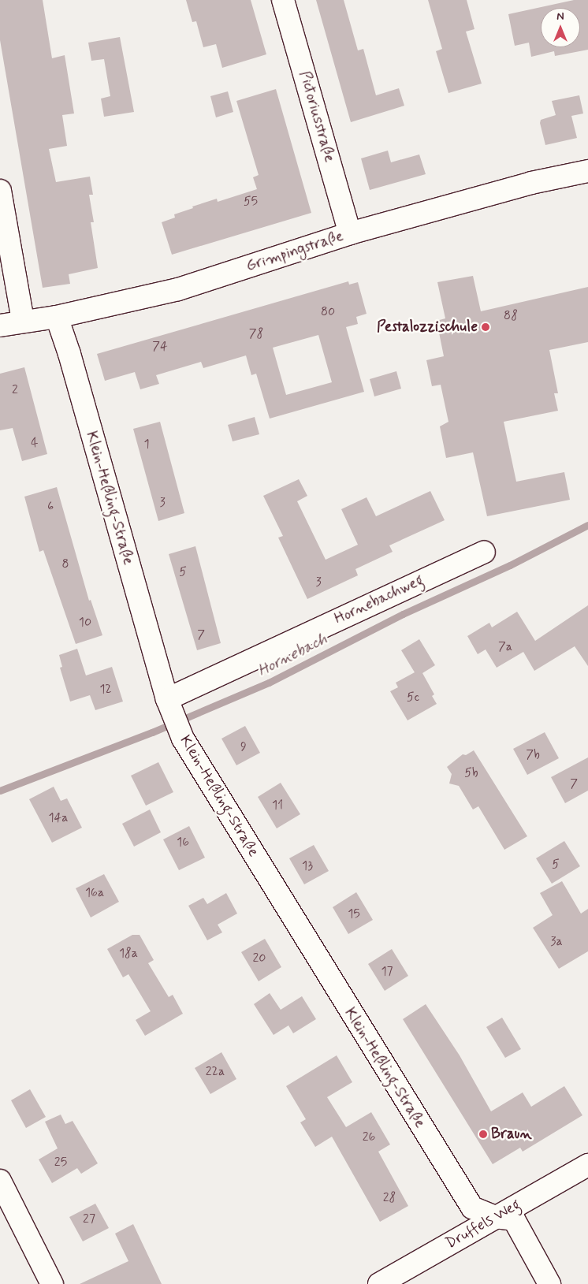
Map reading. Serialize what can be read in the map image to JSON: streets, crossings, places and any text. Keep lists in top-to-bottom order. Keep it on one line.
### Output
{"streets":{"street":["Pictoriusstraße","Grimpingstraße","Klein-Heßling-Straße","Hornebachweg","Druffels Weg"]},"crossings":[["Pictoriusstraße","Grimpingstraße"],["Grimpingstraße","Klein-Heßling-Straße"],["Klein-Heßling-Straße","Hornebachweg"],["Klein-Heßling-Straße","Druffels Weg"]],"water":["Hornebach"],"places":["Pestalozzischule","Braun"],"house_numbers":["55","80","88","78","74","2","4","1","3","6","8","5","3","10","7","7a","12","5c","9","7b","5b","7","11","14a","16","5","13","16a","15","3a","18a","20","17","22a","26","25","28","27"],"north":"top"}
